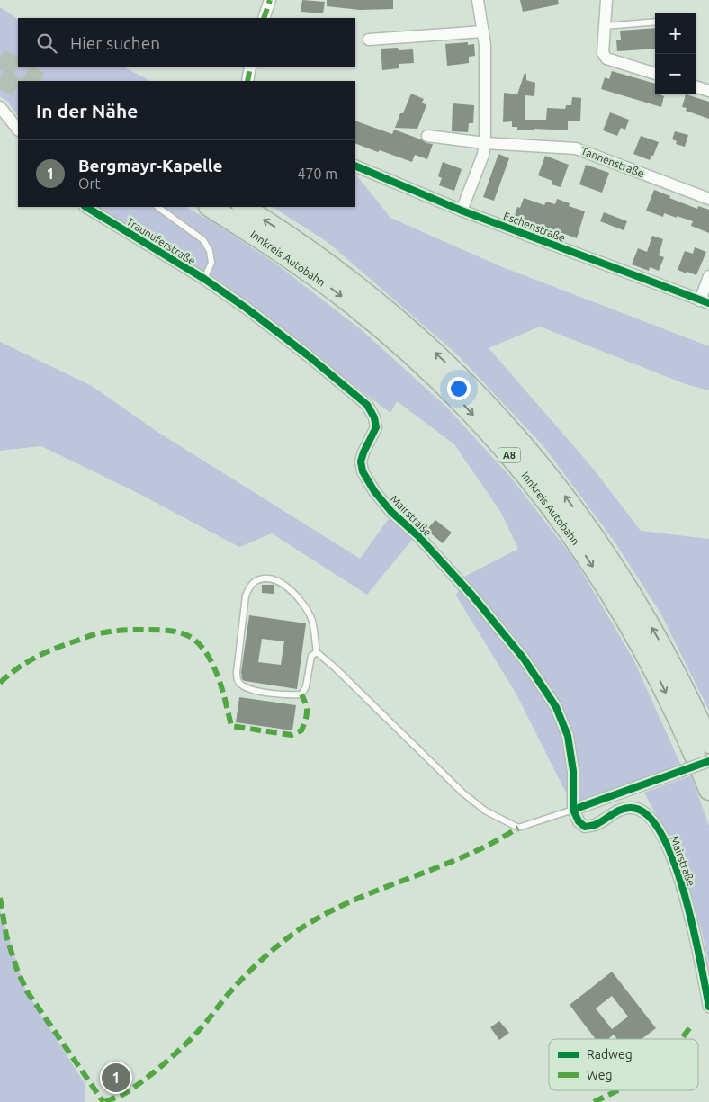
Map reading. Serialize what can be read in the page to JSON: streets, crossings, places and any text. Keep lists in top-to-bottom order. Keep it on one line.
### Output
{"streets":{"highway":["Innkreis Autobahn","A8"],"street":["Tannenstraße","Eschenstraße","Traunuferstraße","Mairstraße"]},"crossings":[["Traunuferstraße","Mairstraße"]],"legend":["Radweg","Weg"],"page":{"map_buttons":["+","−"],"search":"Hier suchen","heading":"In der Nähe","list":[{"mark":"1","name":"Bergmayr-Kapelle","note":"Ort","value":"470 m"}],"pins":"1"}}
